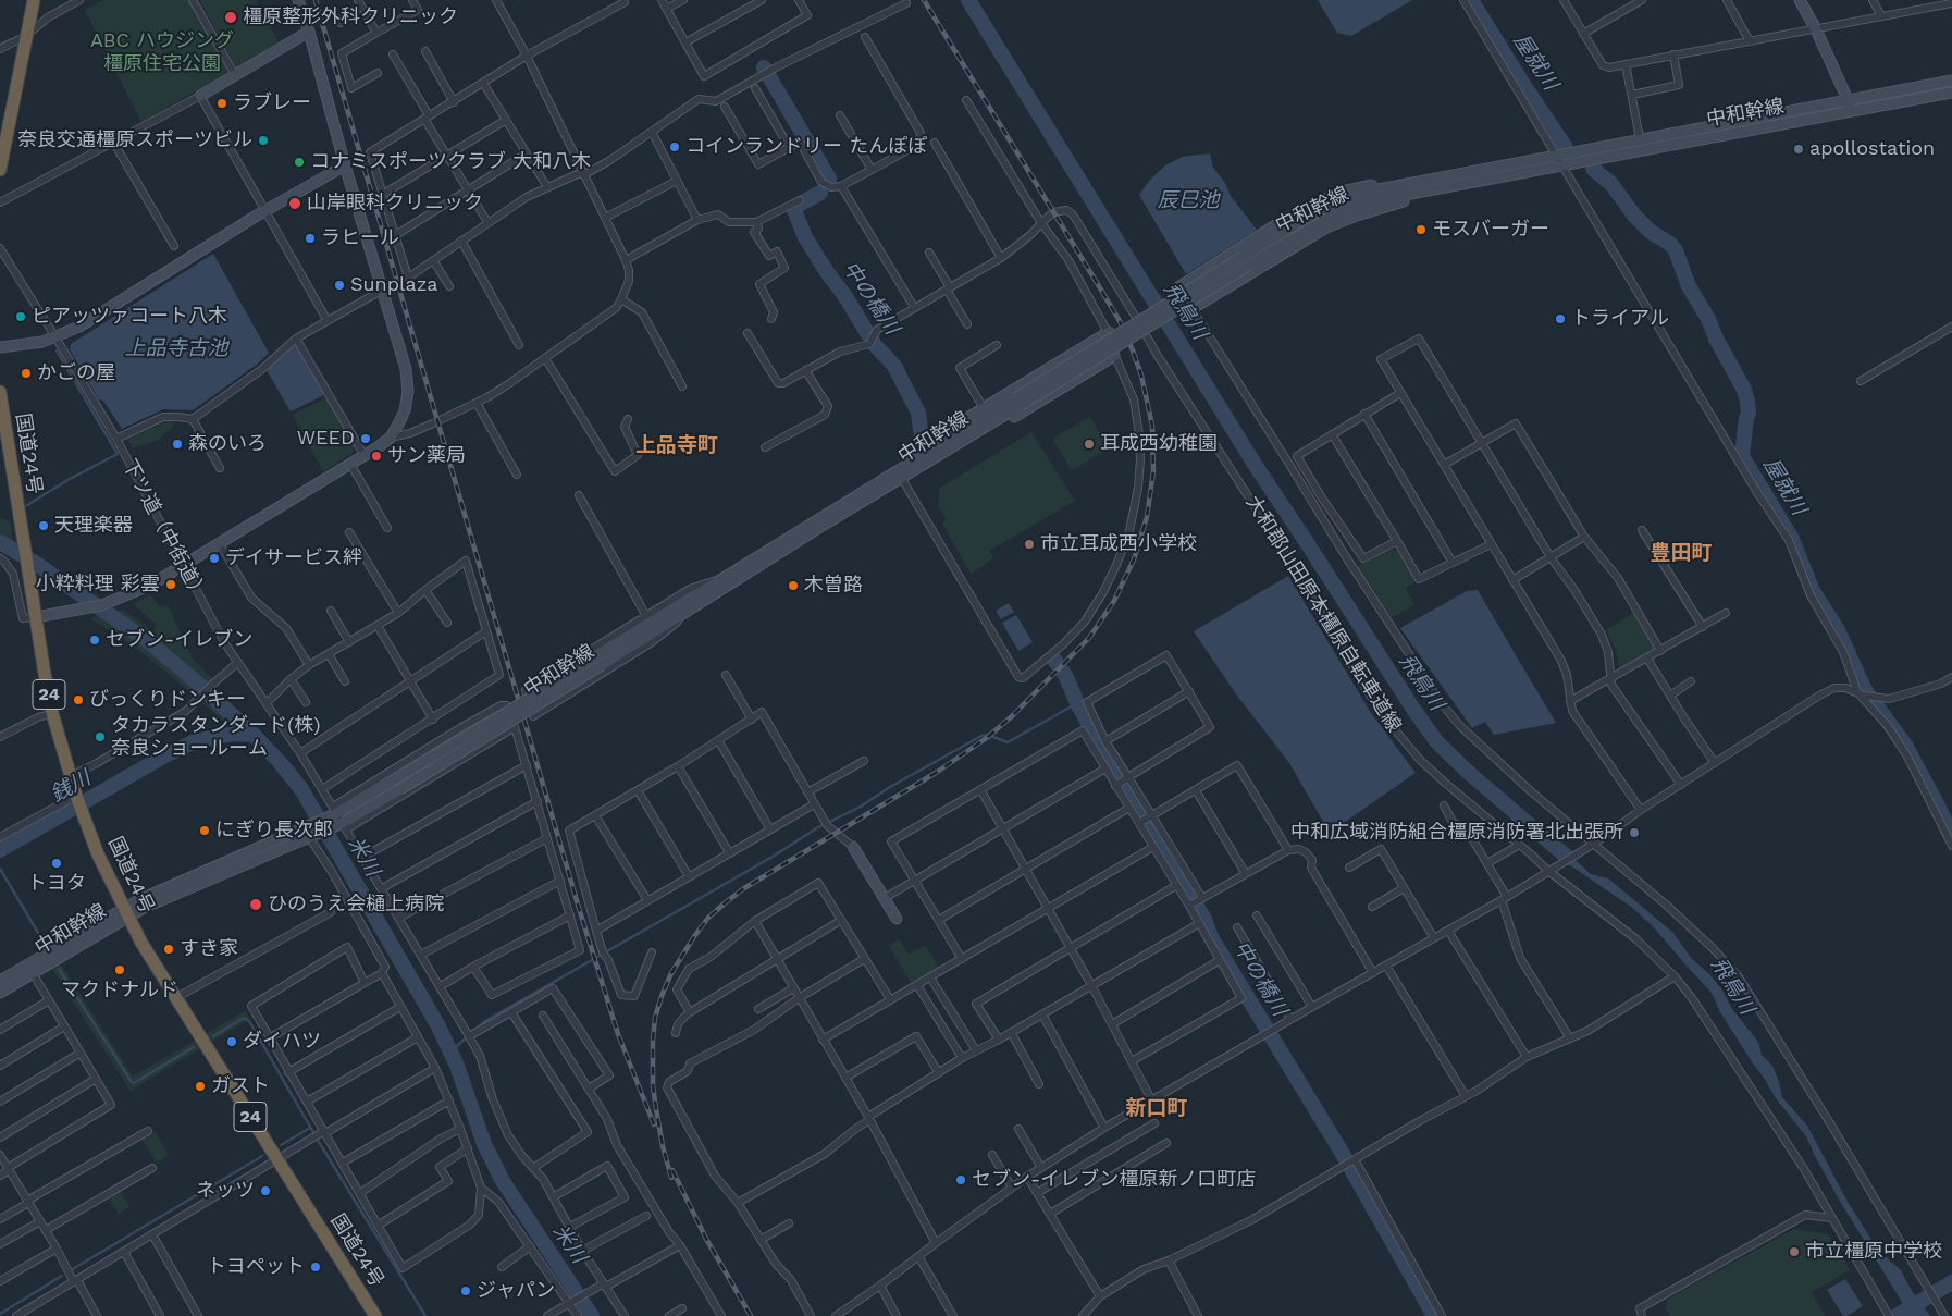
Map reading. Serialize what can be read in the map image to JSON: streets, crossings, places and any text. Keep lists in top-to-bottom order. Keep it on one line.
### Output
{"streets":{"highway":["国道24号","24"],"main road":["中和幹線"],"street":["下ツ道（中街道）","大和郡山田原本橿原自転車道線"]},"crossings":[["中和幹線","国道24号"],["中和幹線","下ツ道（中街道）"]],"districts":["上品寺町","豊田町","新口町"],"water":["屋就川","辰巳池","中の橋川","飛鳥川","上品寺古池","銭川","米川"],"parks":["ABC ハウジング 橿原住宅公園"],"places":["橿原整形外科クリニック","ラブレー","奈良交通橿原スポーツビル","コインランドリー たんぽぽ","apollostation","コナミスポーツクラブ 大和八木","山岸眼科クリニック","モスバーガー","ラヒール","Sunplaza","ピアッツァコート八木","トライアル","かごの屋","WEED","森のいろ","耳成西幼稚園","サン薬局","天理楽器","市立耳成西小学校","デイサービス絆","小粋料理 彩雲","木曽路","セブン-イレブン","びっくりドンキー","タカラスタンダード(株) 奈良ショールーム","にぎり長次郎","中和広域消防組合橿原消防署北出張所","トヨタ","ひのうえ会樋上病院","すき家","マクドナルド","ダイハツ","ガスト","セブン-イレブン橿原新ノ口町店","ネッツ","市立橿原中学校","トヨペット","ジャパン"]}
